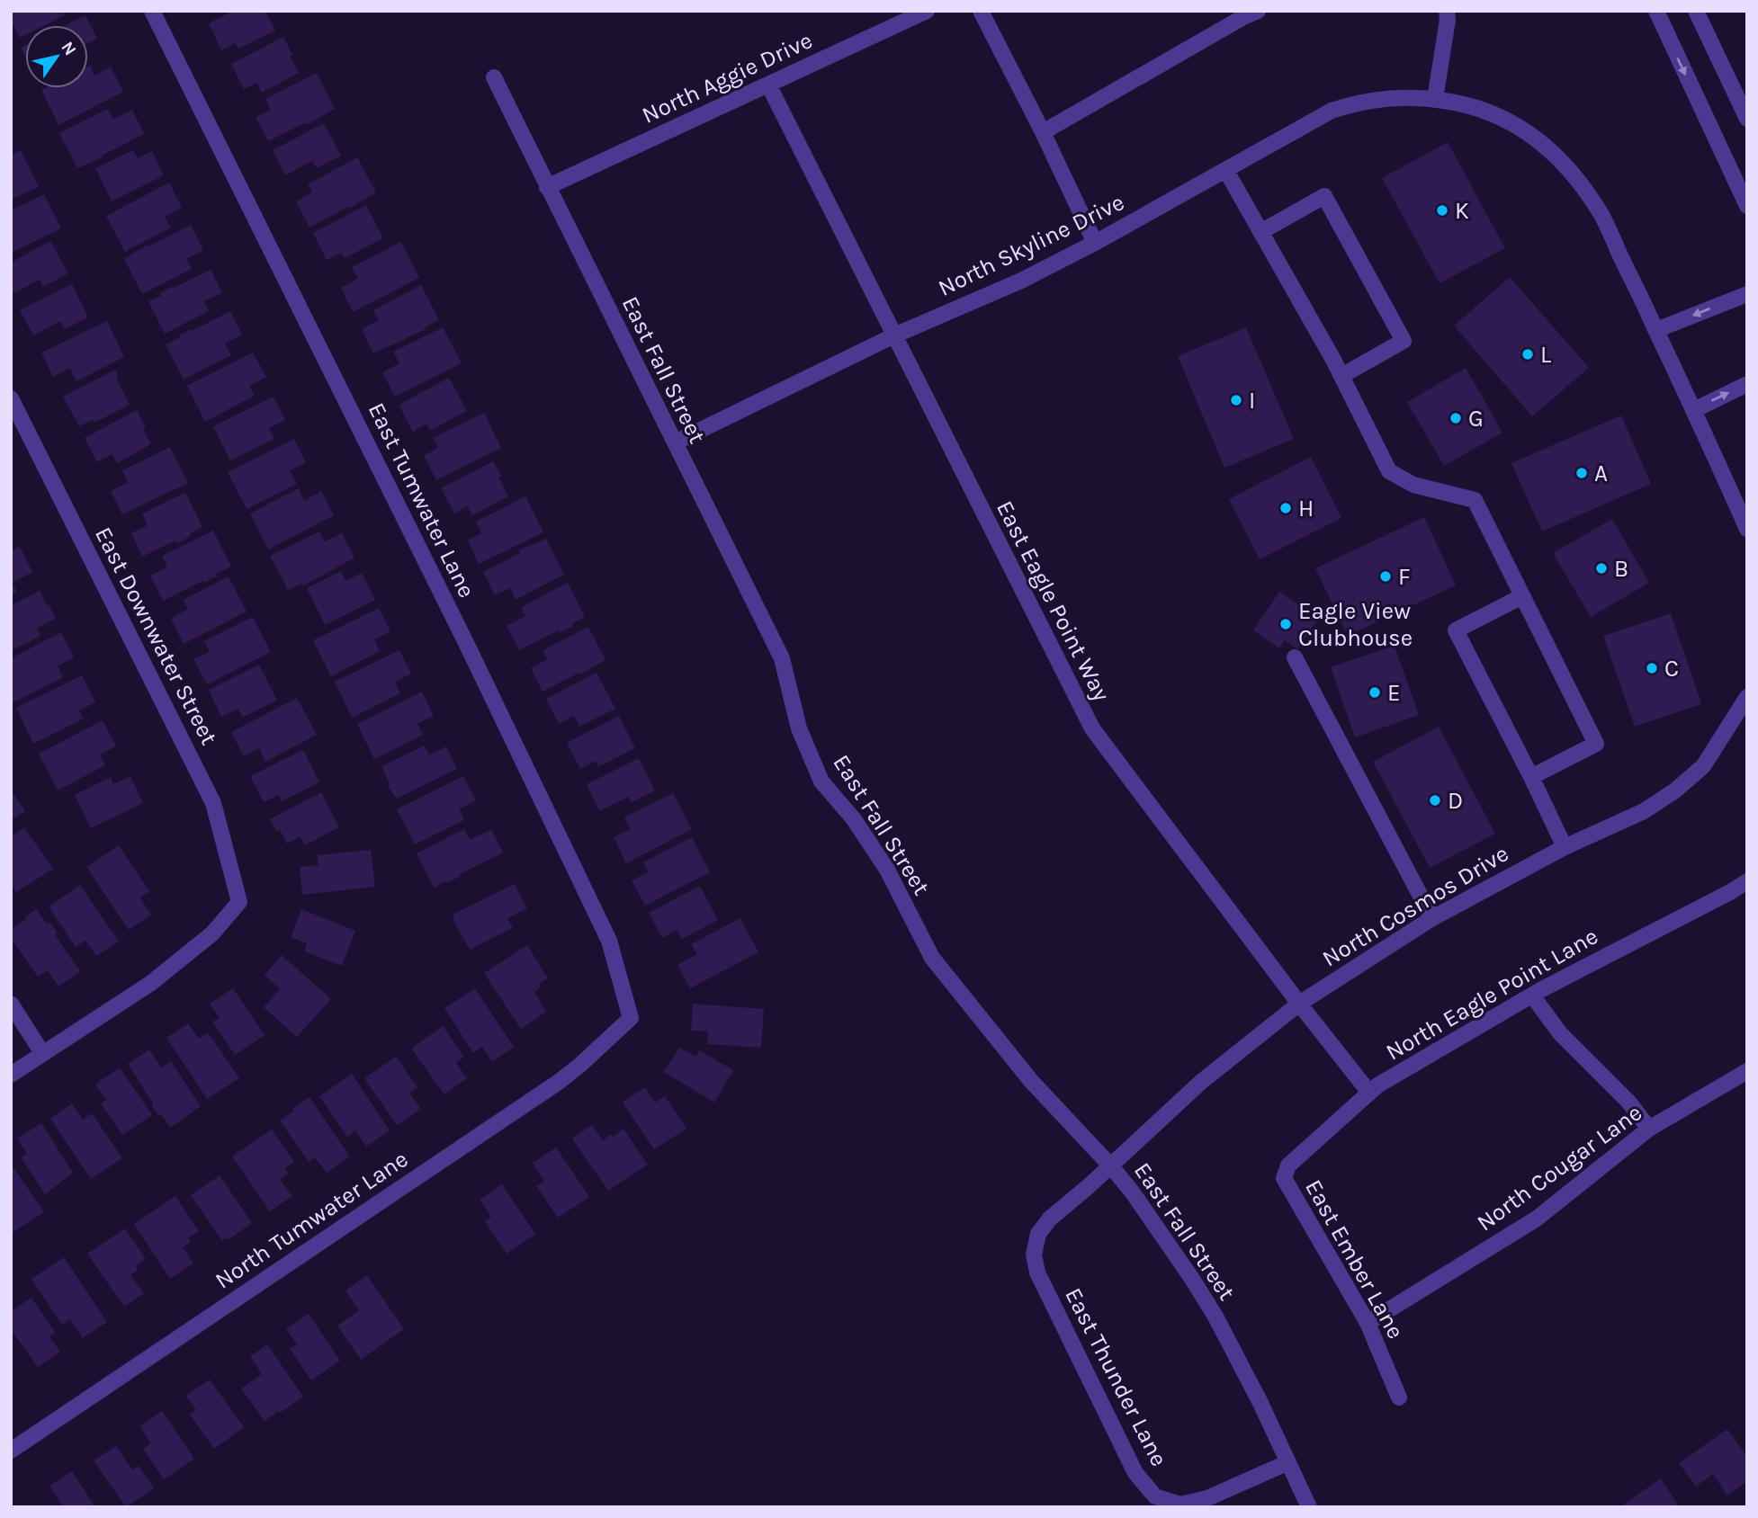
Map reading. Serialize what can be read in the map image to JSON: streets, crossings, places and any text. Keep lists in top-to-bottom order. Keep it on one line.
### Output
{"streets":{"street":["North Aggie Drive","North Skyline Drive","East Fall Street","East Tumwater Lane","East Eagle Point Way","East Downwater Street","North Cosmos Drive","North Eagle Point Lane","North Cougar Lane","North Tumwater Lane","East Ember Lane","East Thunder Lane"]},"crossings":[["North Aggie Drive","East Fall Street"],["North Aggie Drive","East Eagle Point Way"],["North Skyline Drive","East Fall Street"],["North Skyline Drive","East Eagle Point Way"],["East Fall Street","North Cosmos Drive"],["East Fall Street","East Thunder Lane"],["East Tumwater Lane","North Tumwater Lane"],["East Eagle Point Way","North Cosmos Drive"],["East Eagle Point Way","North Eagle Point Lane"],["North Cosmos Drive","East Thunder Lane"],["North Eagle Point Lane","East Ember Lane"],["North Cougar Lane","East Ember Lane"]],"places":["K","L","I","G","A","H","B","F","Eagle View Clubhouse","C","E","D"],"north":"top right"}
